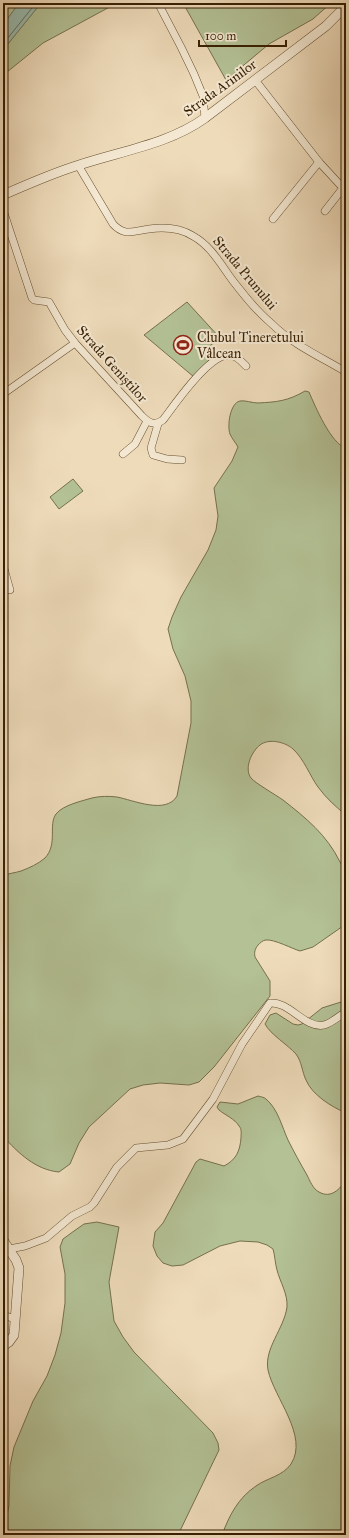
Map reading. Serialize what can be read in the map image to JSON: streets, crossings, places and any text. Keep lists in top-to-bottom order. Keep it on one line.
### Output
{"streets":{"street":["Strada Arinilor","Strada Prunului","Strada Geniștilor"]},"crossings":[["Strada Arinilor","Strada Prunului"]],"places":{"sports":["Clubul Tineretului Vâlcean"]},"scale_bar":"100 m"}
